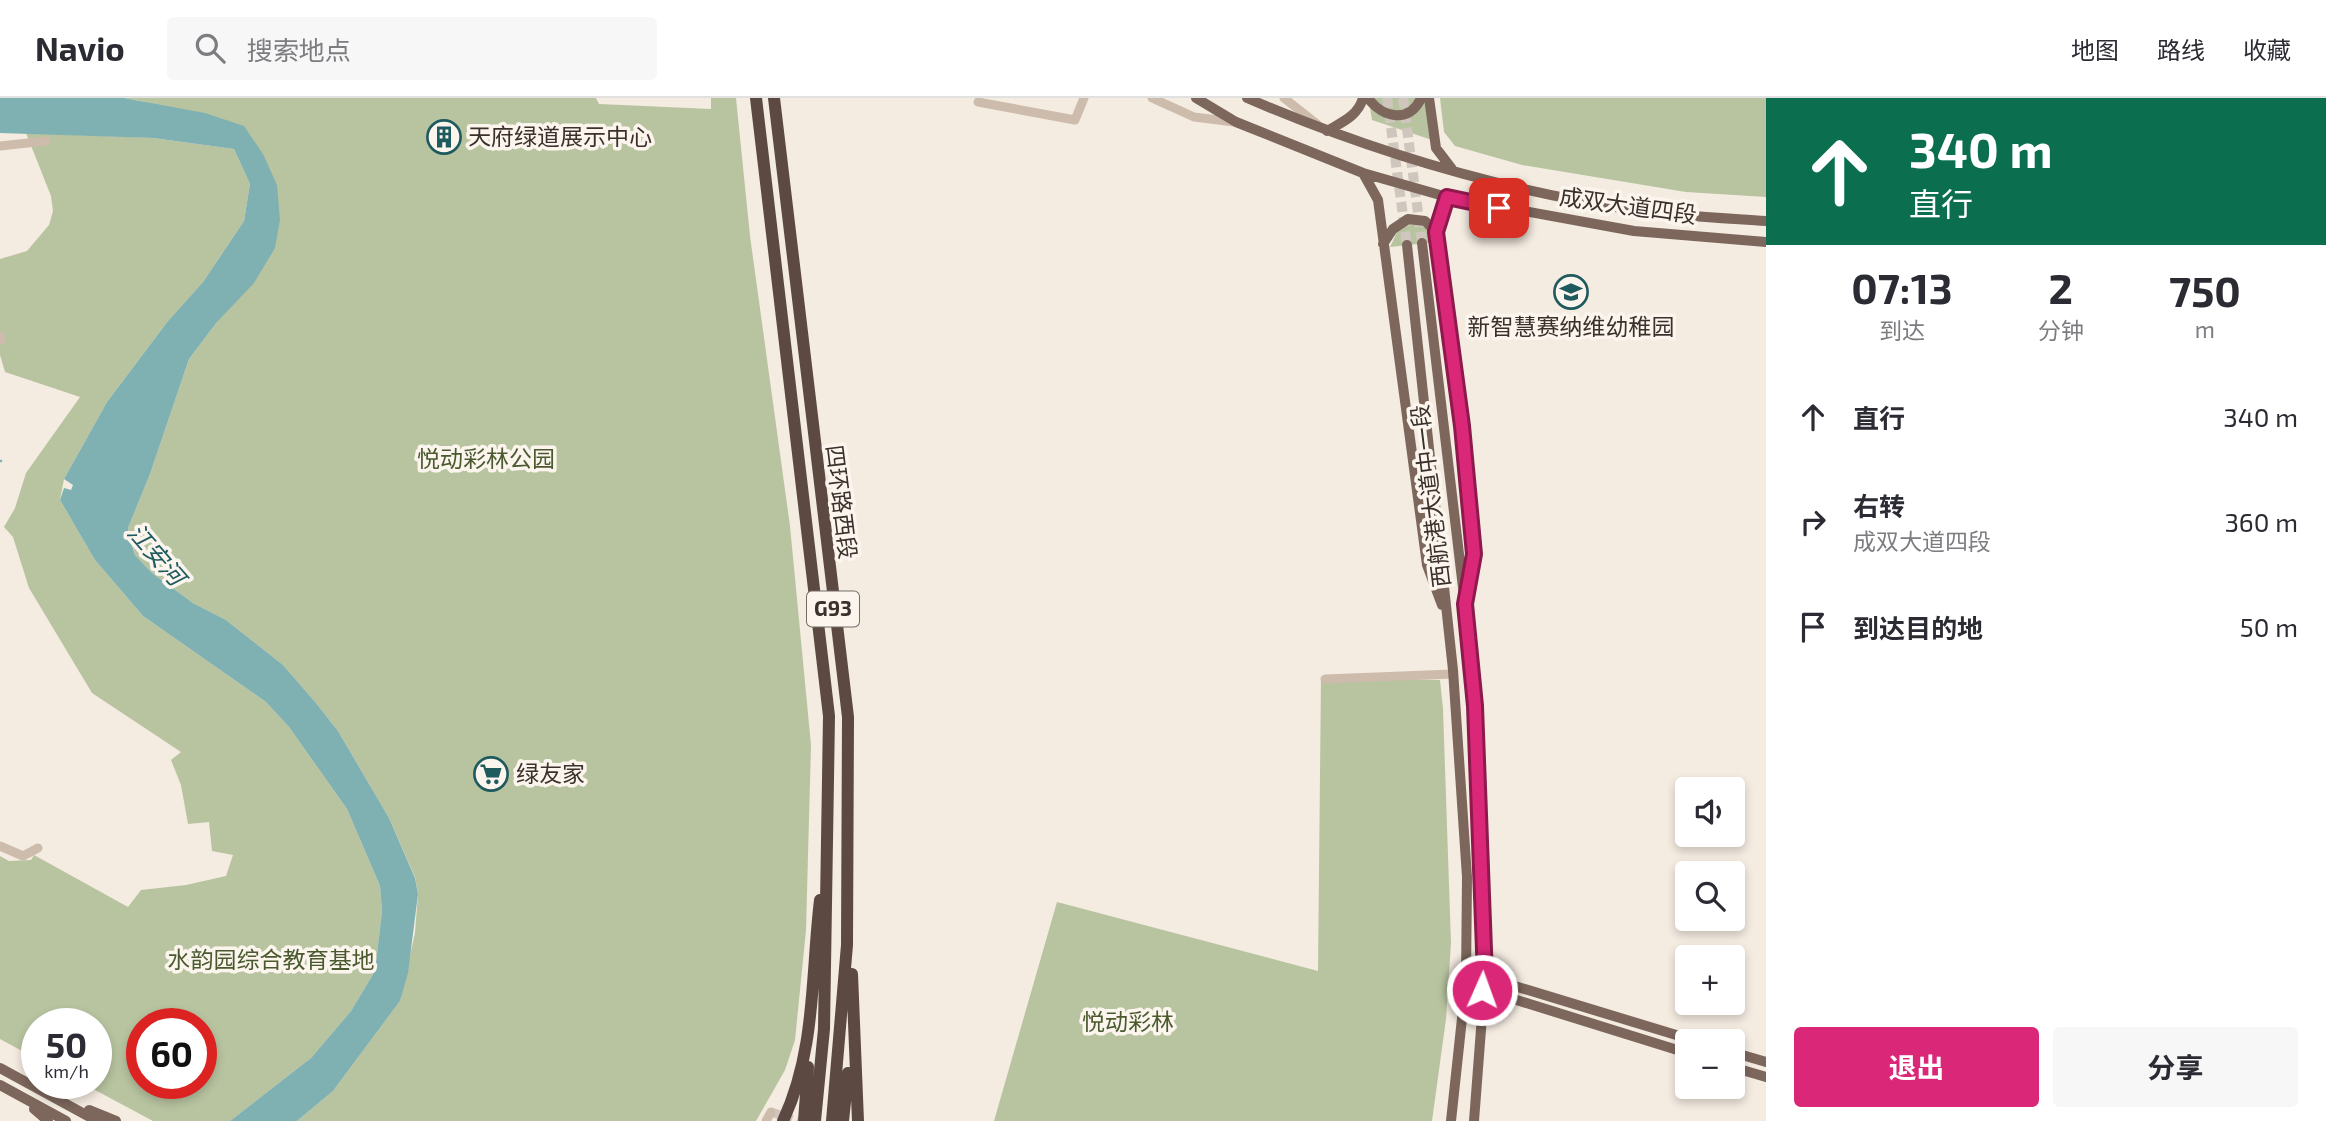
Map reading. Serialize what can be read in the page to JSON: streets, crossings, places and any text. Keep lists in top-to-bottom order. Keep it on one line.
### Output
{"streets":{"highway":["四环路西段","G93"],"main road":["成双大道四段","西航港大道中一段"]},"water":["江安河"],"parks":["悦动彩林公园","水韵园综合教育基地","悦动彩林"],"places":{"building":["天府绿道展示中心"],"school or university":["新智慧赛纳维幼稚园"],"supermarket":["绿友家"]},"page":{"header":"Navio","search":"搜索地点","nav":["地图","路线","收藏"],"turn":["340 m","直行"],"eta":["07:13","到达","2","分钟","750","m"],"list":[{"name":"直行","value":"340 m"},{"name":"右转","note":"成双大道四段","value":"360 m"},{"name":"到达目的地","value":"50 m"}],"map_buttons":["+","−"],"speed":"50 km/h","limit":"60","buttons":["退出","分享"]}}
